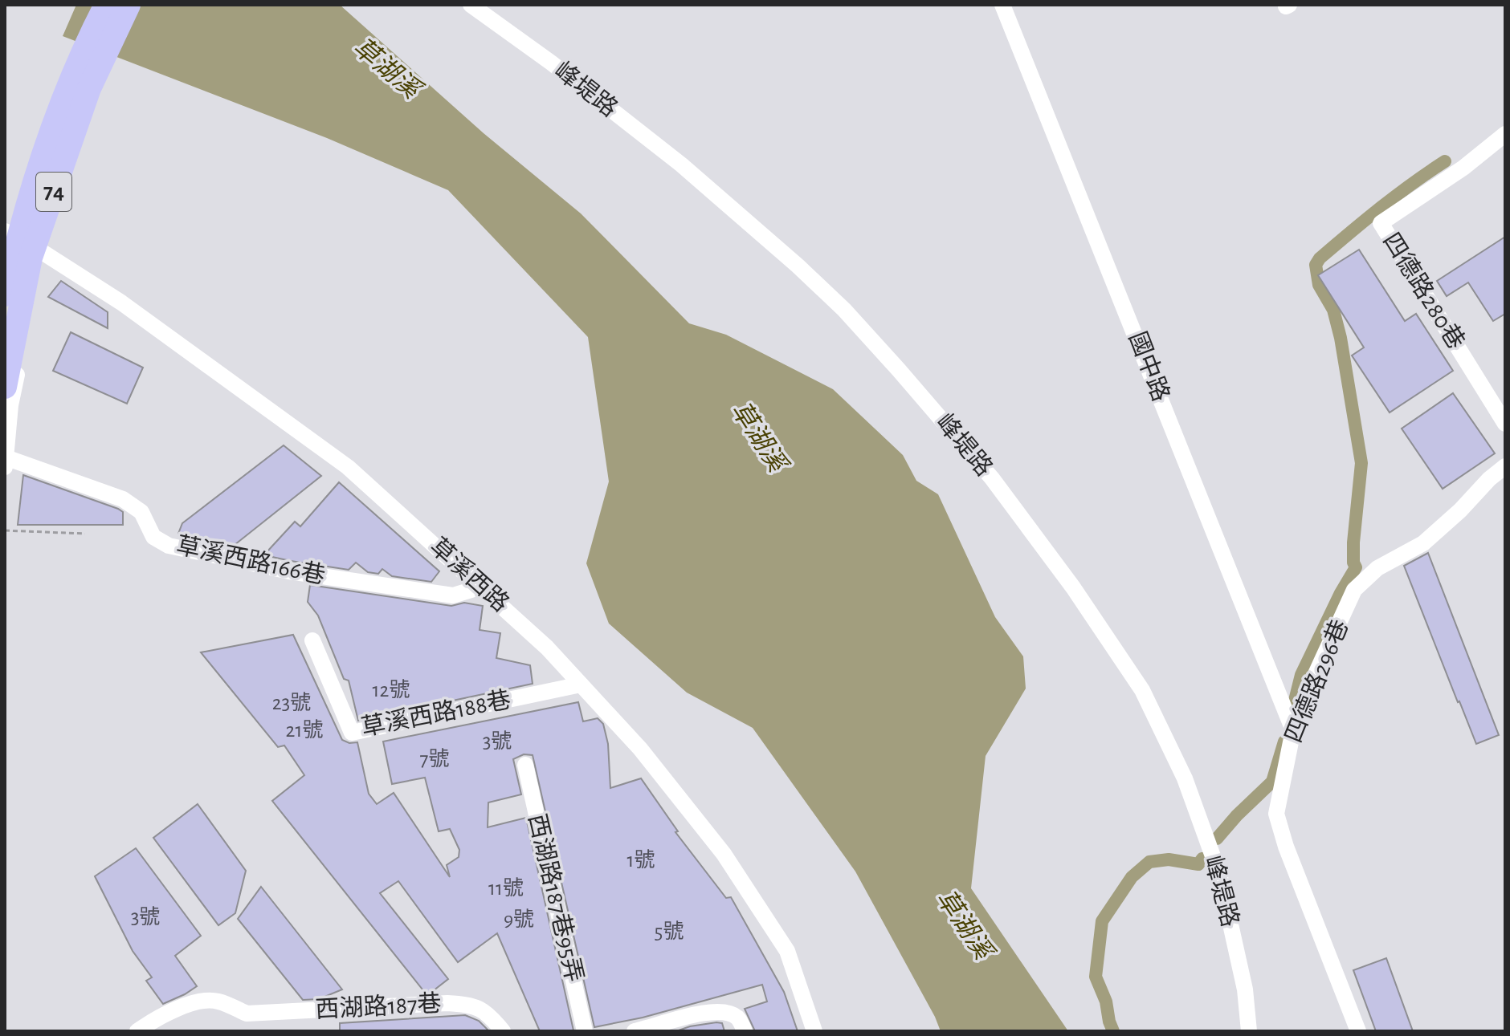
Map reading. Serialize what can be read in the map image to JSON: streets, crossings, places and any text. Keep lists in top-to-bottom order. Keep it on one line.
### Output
{"streets":{"highway":["74"],"street":["峰堤路","四德路280巷","國中路","草溪西路166巷","草溪西路","四德路296巷","草溪西路188巷","西湖路187巷95弄","西湖路187巷"]},"crossings":[["國中路","四德路296巷"],["草溪西路166巷","草溪西路"],["草溪西路","草溪西路188巷"]],"water":["草湖溪"],"house_numbers":["12號","23號","21號","3號","7號","1號","11號","3號","9號","5號"]}
